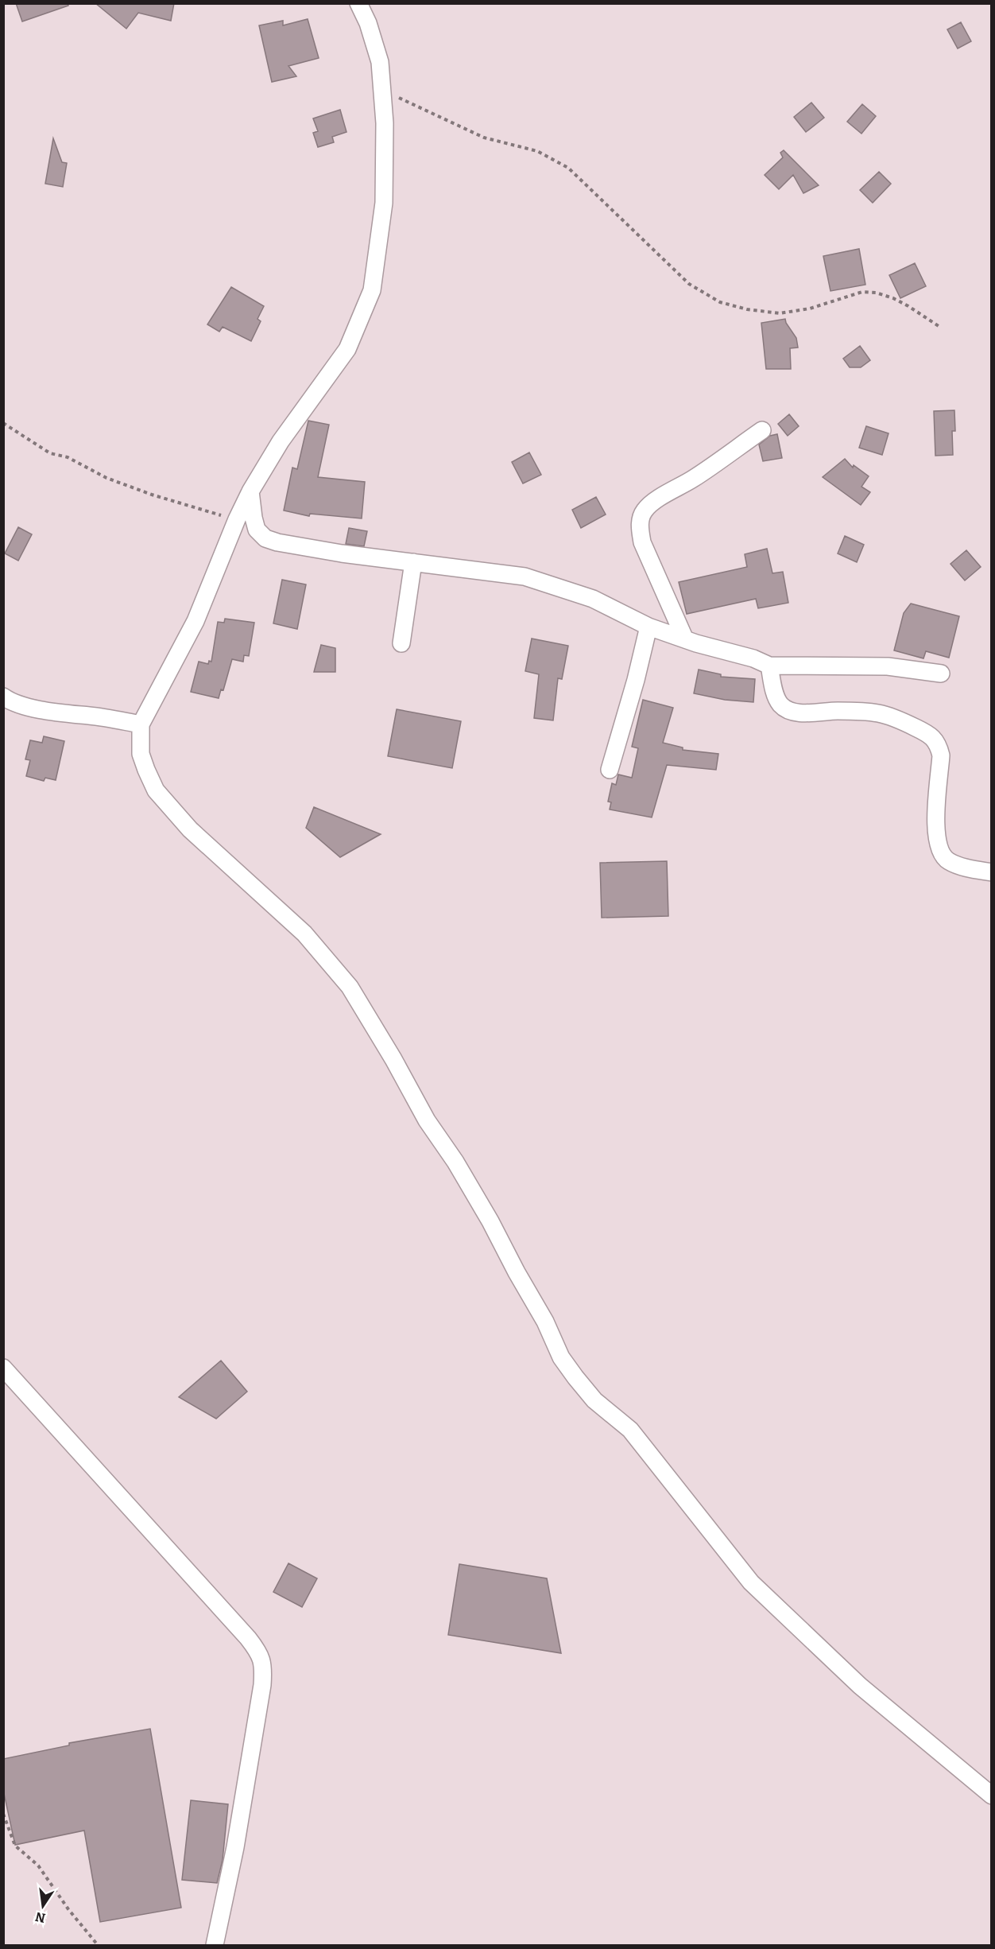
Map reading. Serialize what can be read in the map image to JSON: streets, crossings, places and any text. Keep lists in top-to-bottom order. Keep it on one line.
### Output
{"north":"bottom"}
